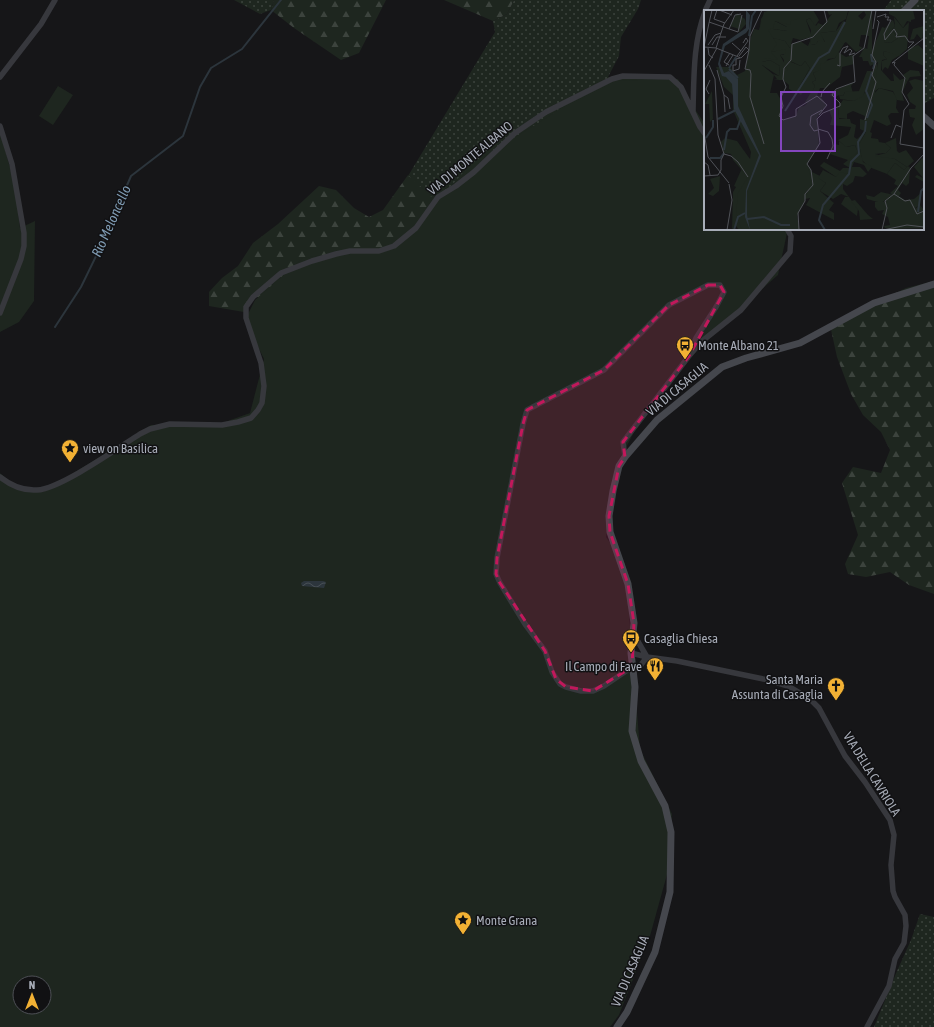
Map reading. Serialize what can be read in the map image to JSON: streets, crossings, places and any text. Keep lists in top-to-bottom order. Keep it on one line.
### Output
{"streets":{"street":["VIA DI MONTE ALBANO","VIA DI CASAGLIA","VIA DELLA CAVRIOLA"]},"crossings":[["VIA DI CASAGLIA","VIA DELLA CAVRIOLA"]],"water":["Rio Meloncello"],"places":{"bus stop":["Monte Albano 21","Casaglia Chiesa"],"place":["view on Basilica","Monte Grana"],"restaurant":["Il Campo di Fave"],"church":["Santa Maria Assunta di Casaglia"]},"north":"top"}
